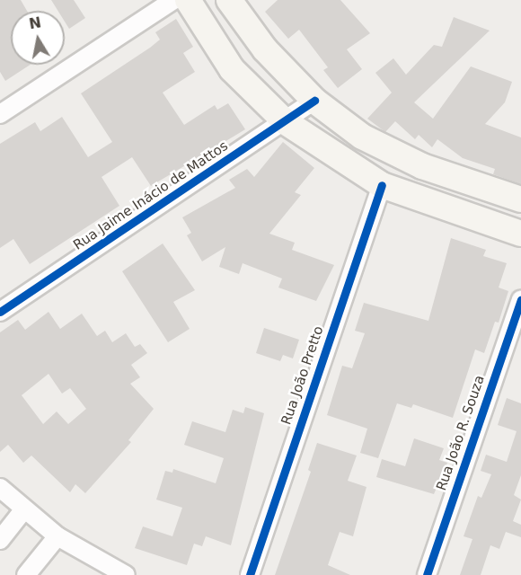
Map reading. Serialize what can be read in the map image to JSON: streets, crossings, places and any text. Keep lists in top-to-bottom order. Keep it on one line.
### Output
{"streets":{"street":["Rua Jaime Inácio de Mattos","Rua João Pretto","Rua João R. Souza"]},"north":"top"}
